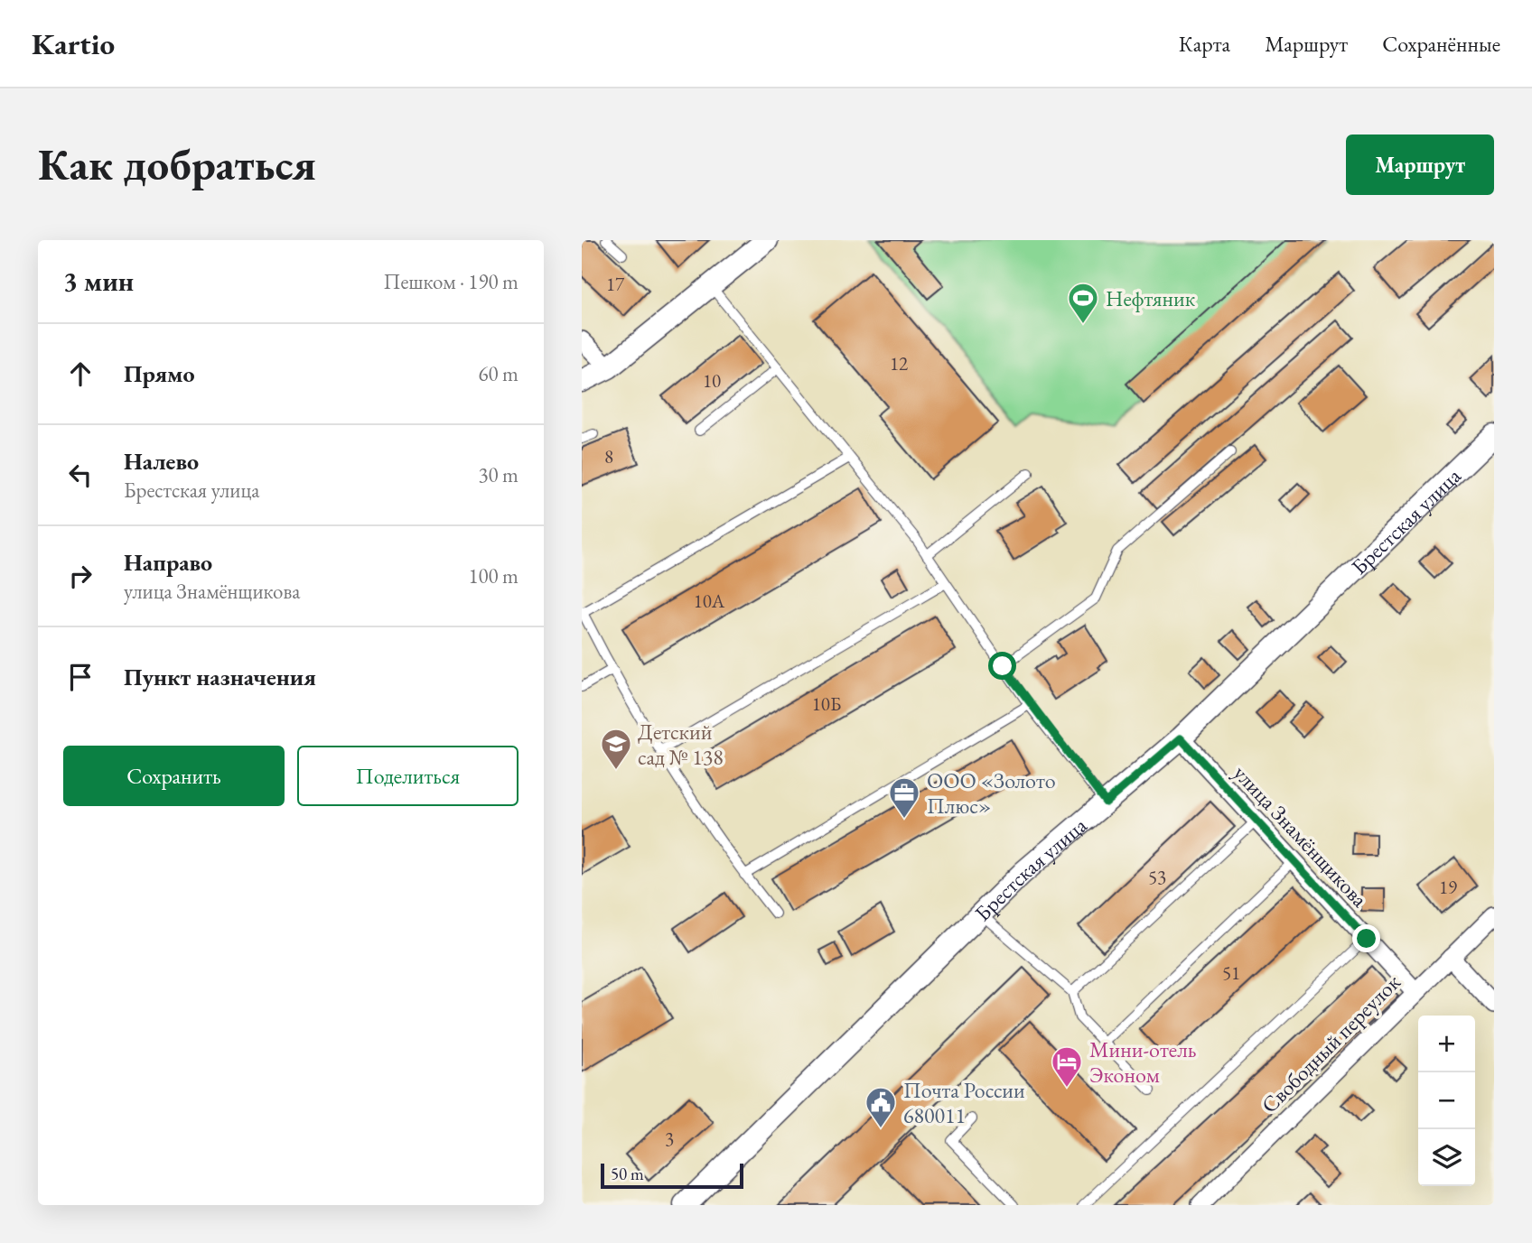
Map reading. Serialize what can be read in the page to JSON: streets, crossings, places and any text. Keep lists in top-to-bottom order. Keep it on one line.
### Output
{"streets":{"street":["Брестская улица","улица Знамёнщикова","Свободный переулок"]},"crossings":[["Брестская улица","улица Знамёнщикова"],["улица Знамёнщикова","Свободный переулок"]],"places":{"sports":["Нефтяник"],"school or university":["Детский сад № 138"],"office":["ООО «Золото Плюс»"],"hotel":["Мини-отель Эконом"],"public building":["Почта России 680011"]},"house_numbers":["17","12","10","8","10А","10Б","53","19","51","3"],"scale_bar":"50 m","page":{"header":"Kartio","nav":["Карта","Маршрут","Сохранённые"],"buttons":["Маршрут",["Сохранить","Поделиться"]],"title":"Как добраться","heading":["3 мин","Пешком · 190 m"],"list":[["Прямо","60 m"],["Налево","Брестская улица","30 m"],["Направо","улица Знамёнщикова","100 m"],"Пункт назначения"],"map_buttons":["+","−"],"scale":"50 m"}}
